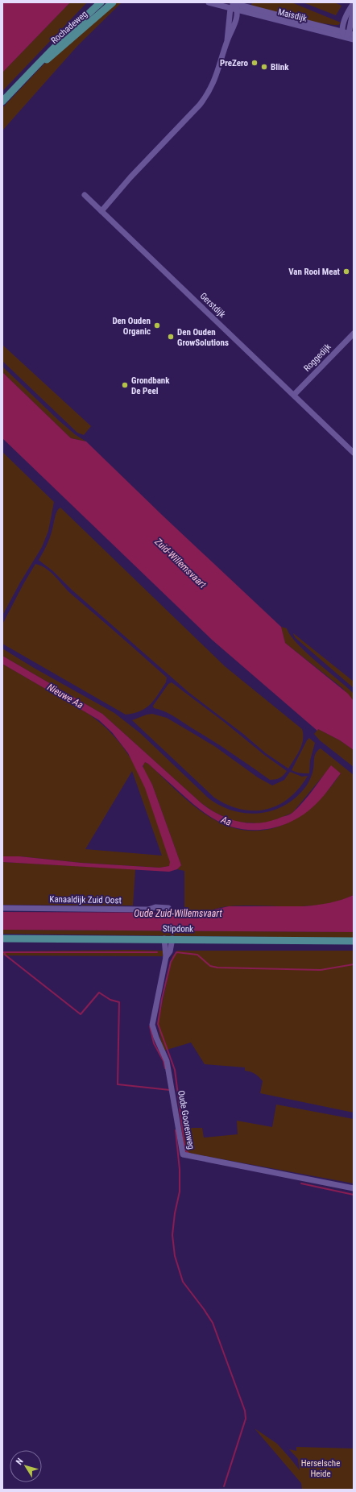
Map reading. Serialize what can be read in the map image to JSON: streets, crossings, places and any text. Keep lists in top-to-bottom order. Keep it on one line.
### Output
{"streets":{"main road":["Rochadeweg","Stipdonk"],"street":["Maisdijk","Gerstdijk","Roggedijk","Kanaaldijk Zuid Oost","Oude Goorenweg"]},"crossings":[["Gerstdijk","Roggedijk"],["Stipdonk","Oude Goorenweg"]],"water":["Zuid-Willemsvaart","Nieuwe Aa","Aa","Oude Zuid-Willemsvaart"],"parks":["Herselsche Heide"],"places":["PreZero","Blink","Van Rooi Meat","Den Ouden Organic","Den Ouden GrowSolutions","Grondbank De Peel"],"north":"top left"}
